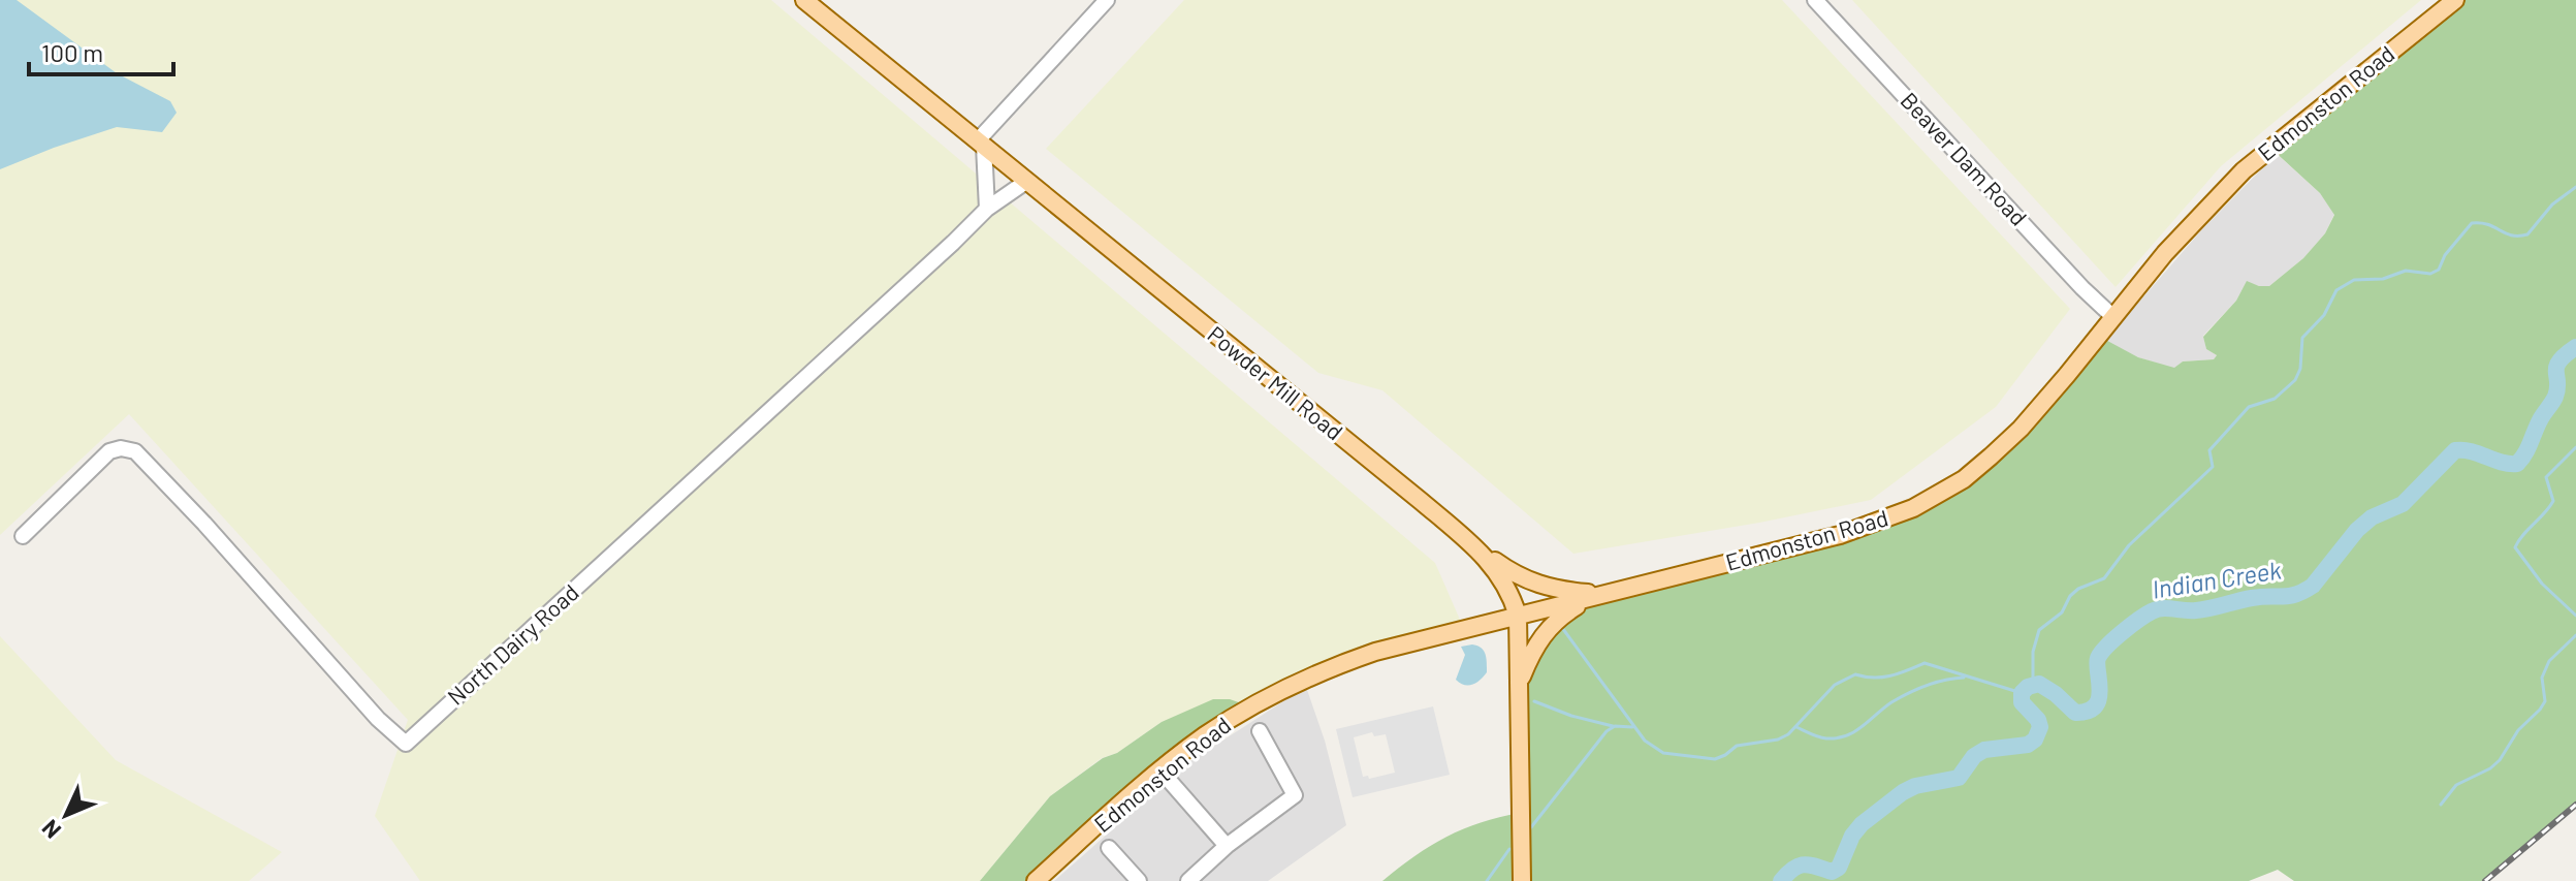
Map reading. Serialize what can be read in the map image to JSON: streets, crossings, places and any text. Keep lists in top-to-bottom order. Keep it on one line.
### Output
{"streets":{"main road":["Edmonston Road","Powder Mill Road"],"street":["Beaver Dam Road","North Dairy Road"]},"crossings":[["Edmonston Road","Beaver Dam Road"],["Edmonston Road","Powder Mill Road"],["Powder Mill Road","North Dairy Road"]],"water":["Indian Creek"],"scale_bar":"100 m","north":"bottom left"}
